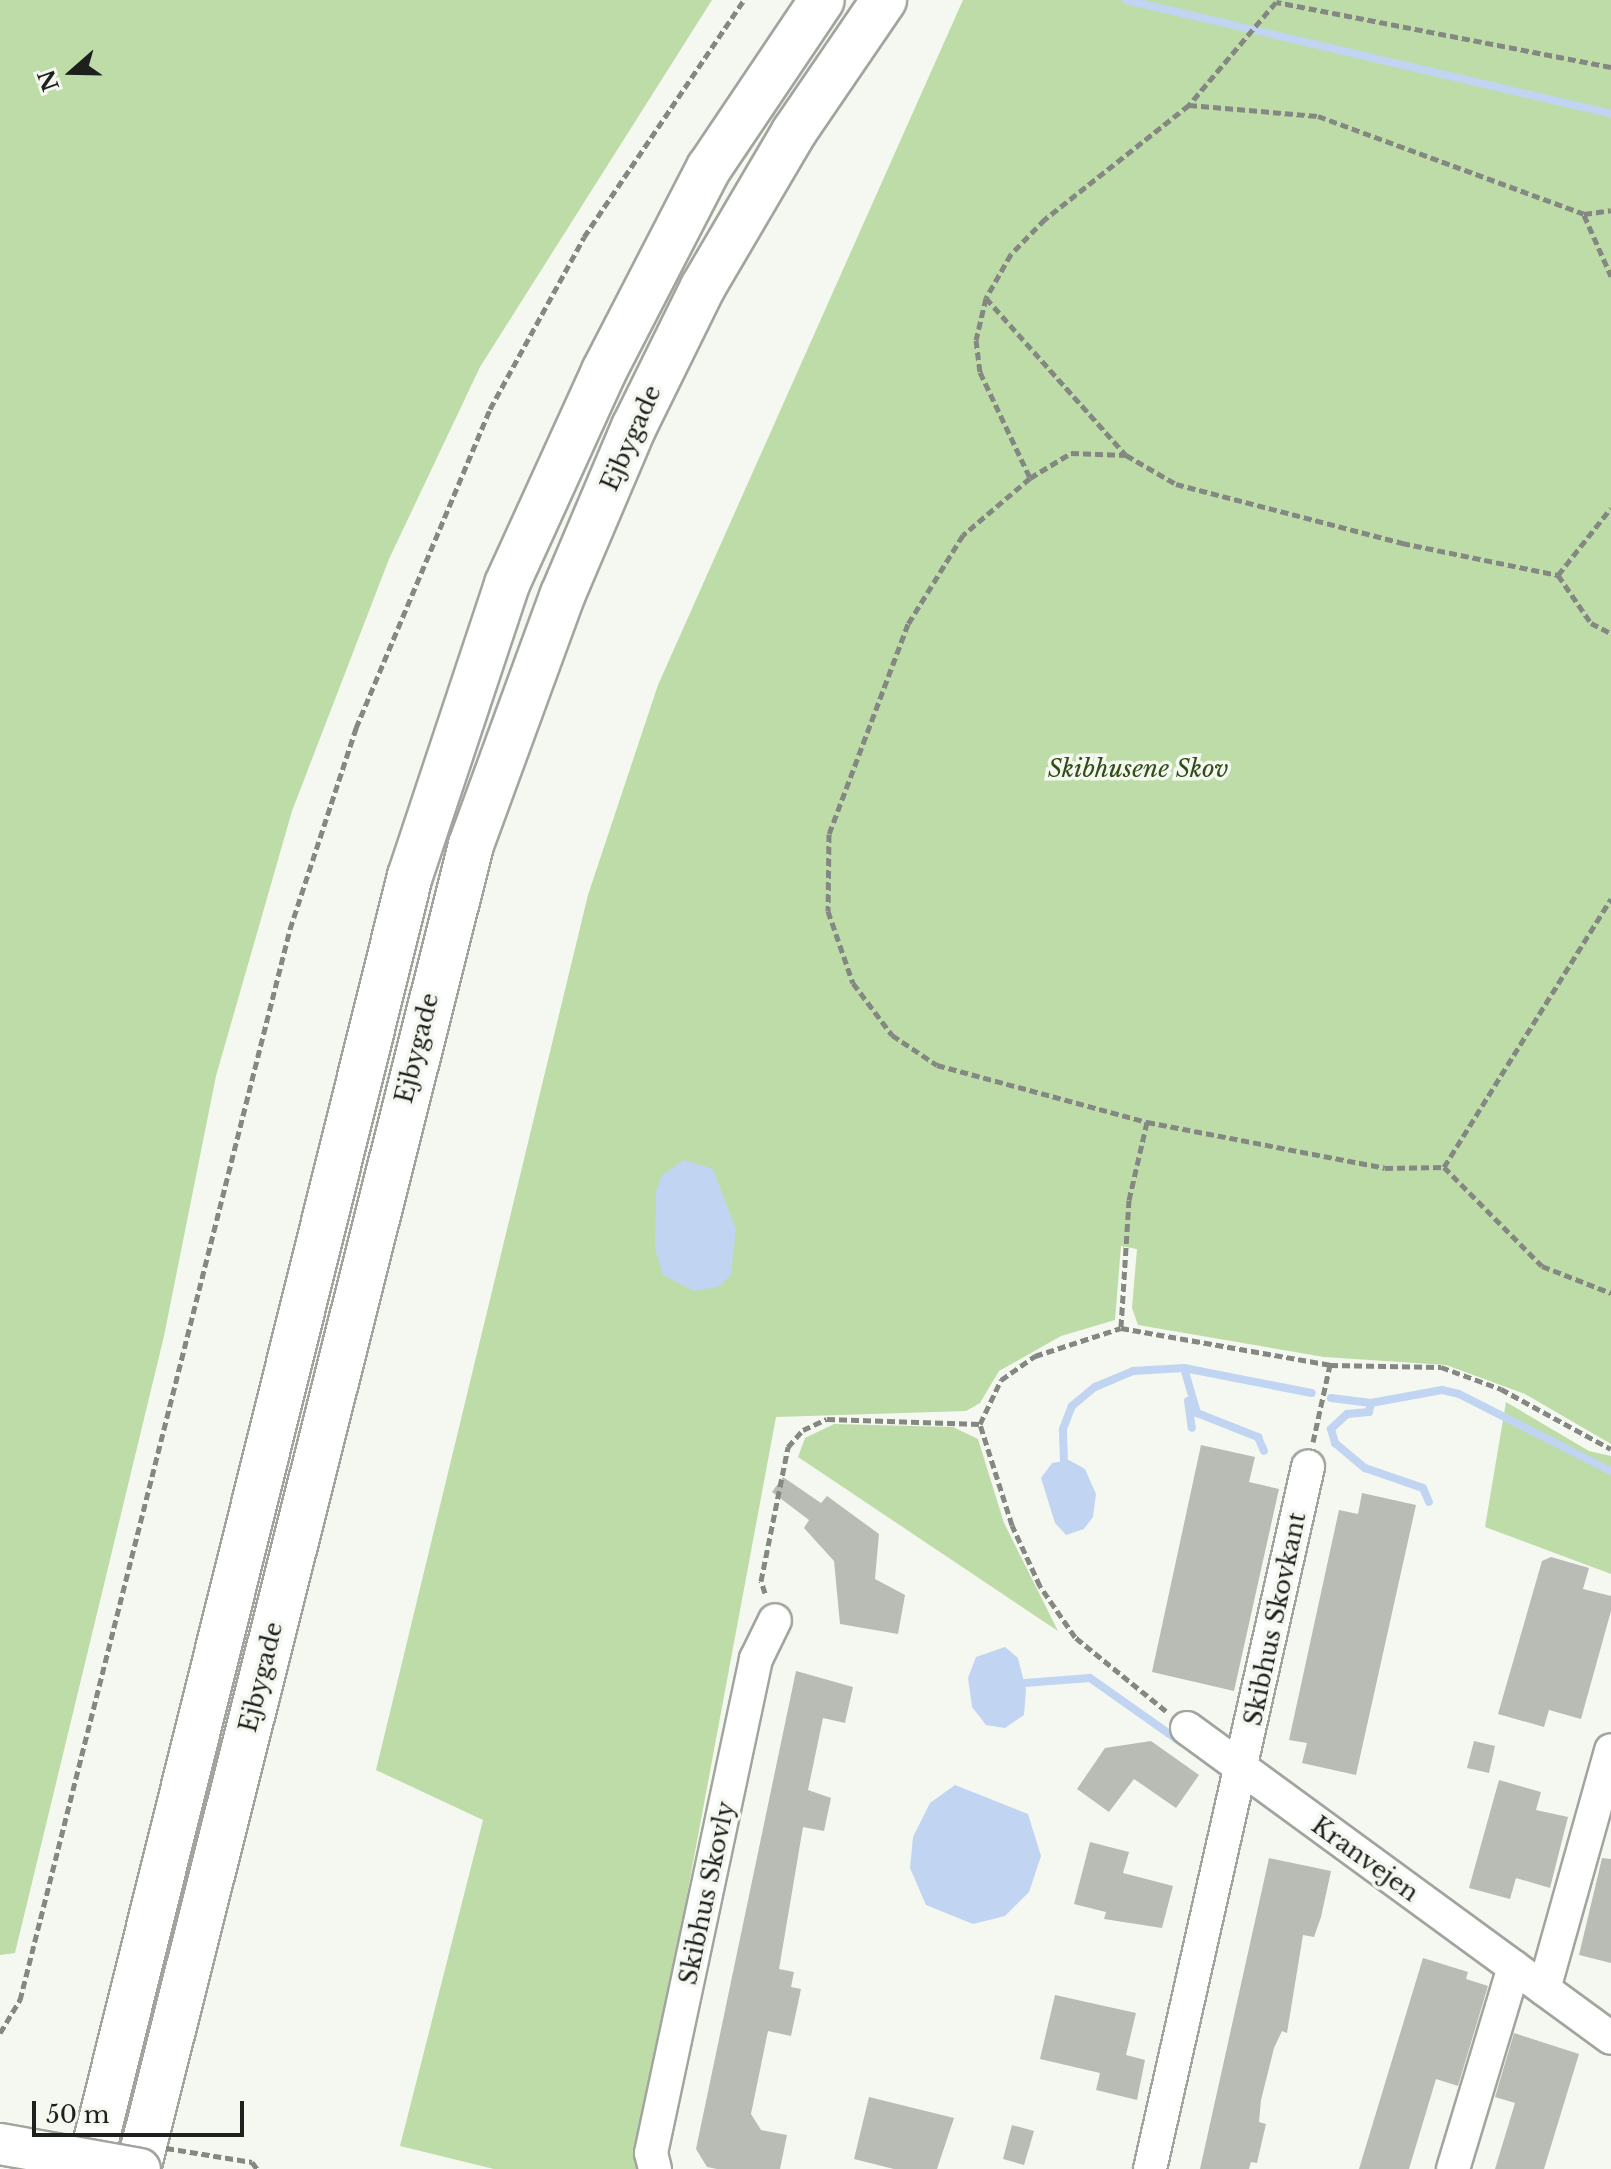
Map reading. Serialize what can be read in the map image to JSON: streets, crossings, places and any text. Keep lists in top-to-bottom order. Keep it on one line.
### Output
{"streets":{"main road":["Ejbygade"],"street":["Skibhus Skovkant","Kranvejen","Skibhus Skovly"]},"crossings":[["Skibhus Skovkant","Kranvejen"]],"parks":["Skibhusene Skov"],"scale_bar":"50 m","north":"left"}
